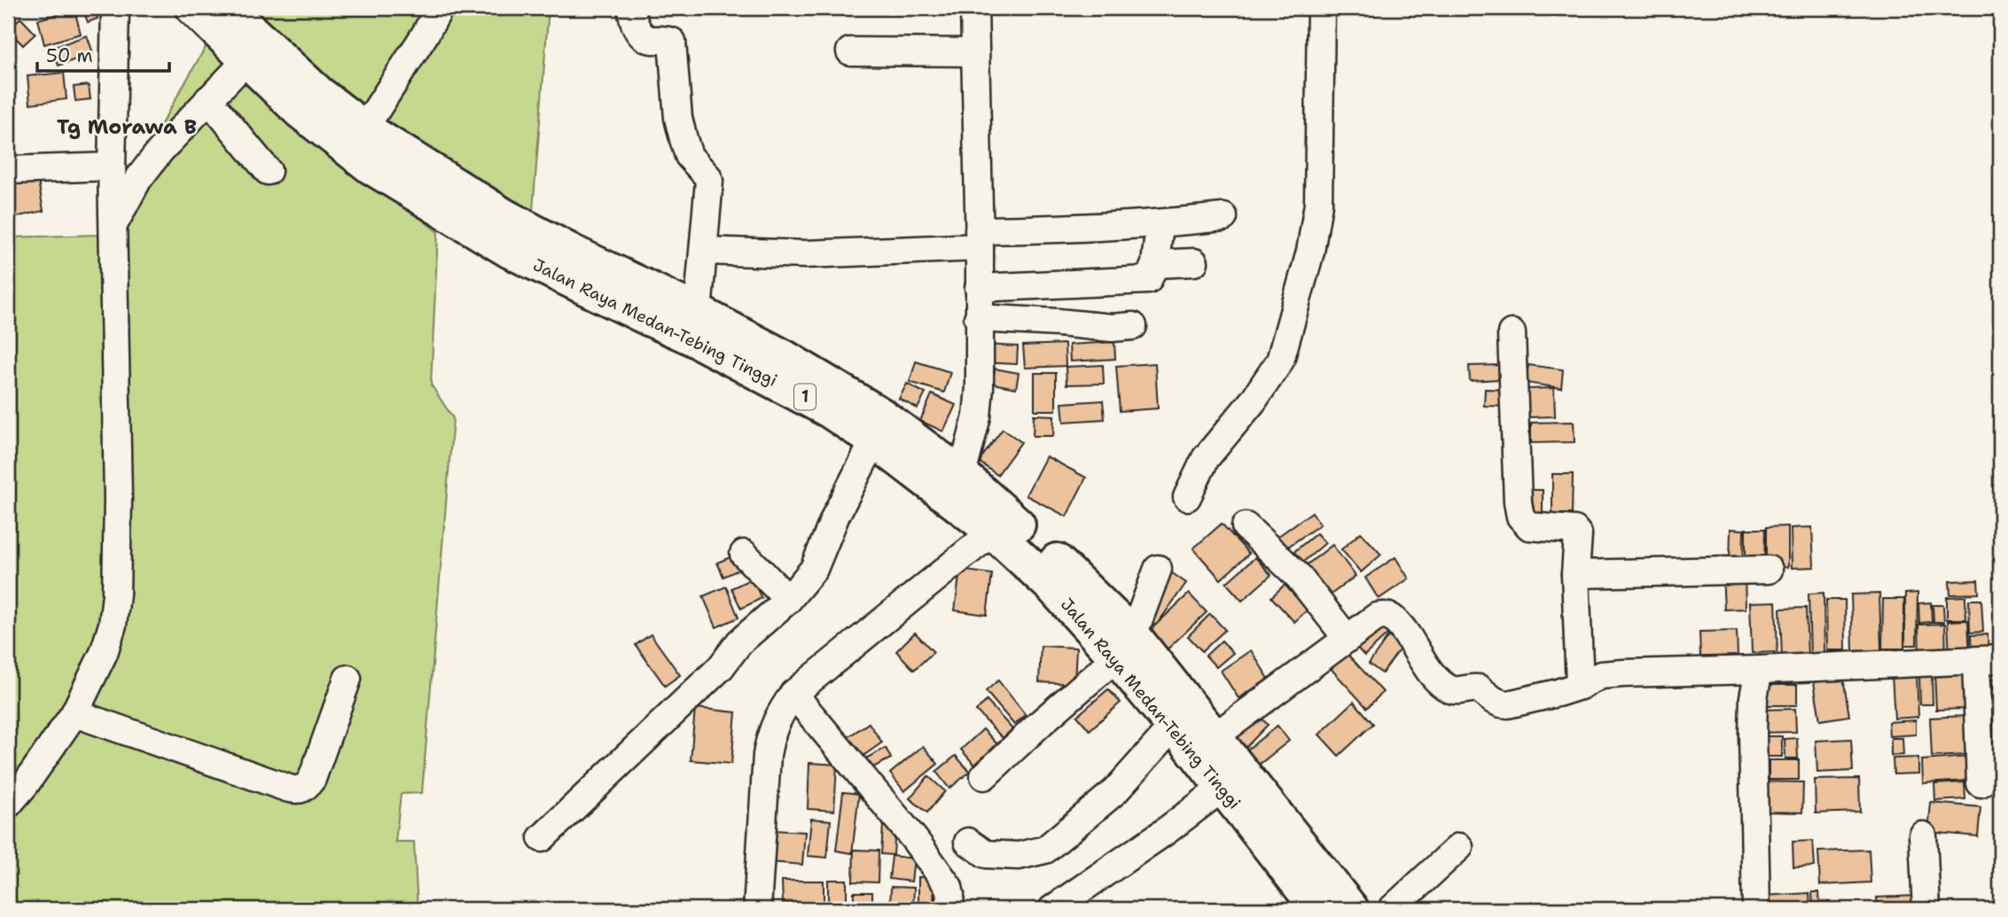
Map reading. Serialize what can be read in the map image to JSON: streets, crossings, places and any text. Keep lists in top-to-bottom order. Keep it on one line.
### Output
{"streets":{"highway":["Jalan Raya Medan-Tebing Tinggi","1"]},"districts":["Tg Morawa B"],"scale_bar":"50 m"}
